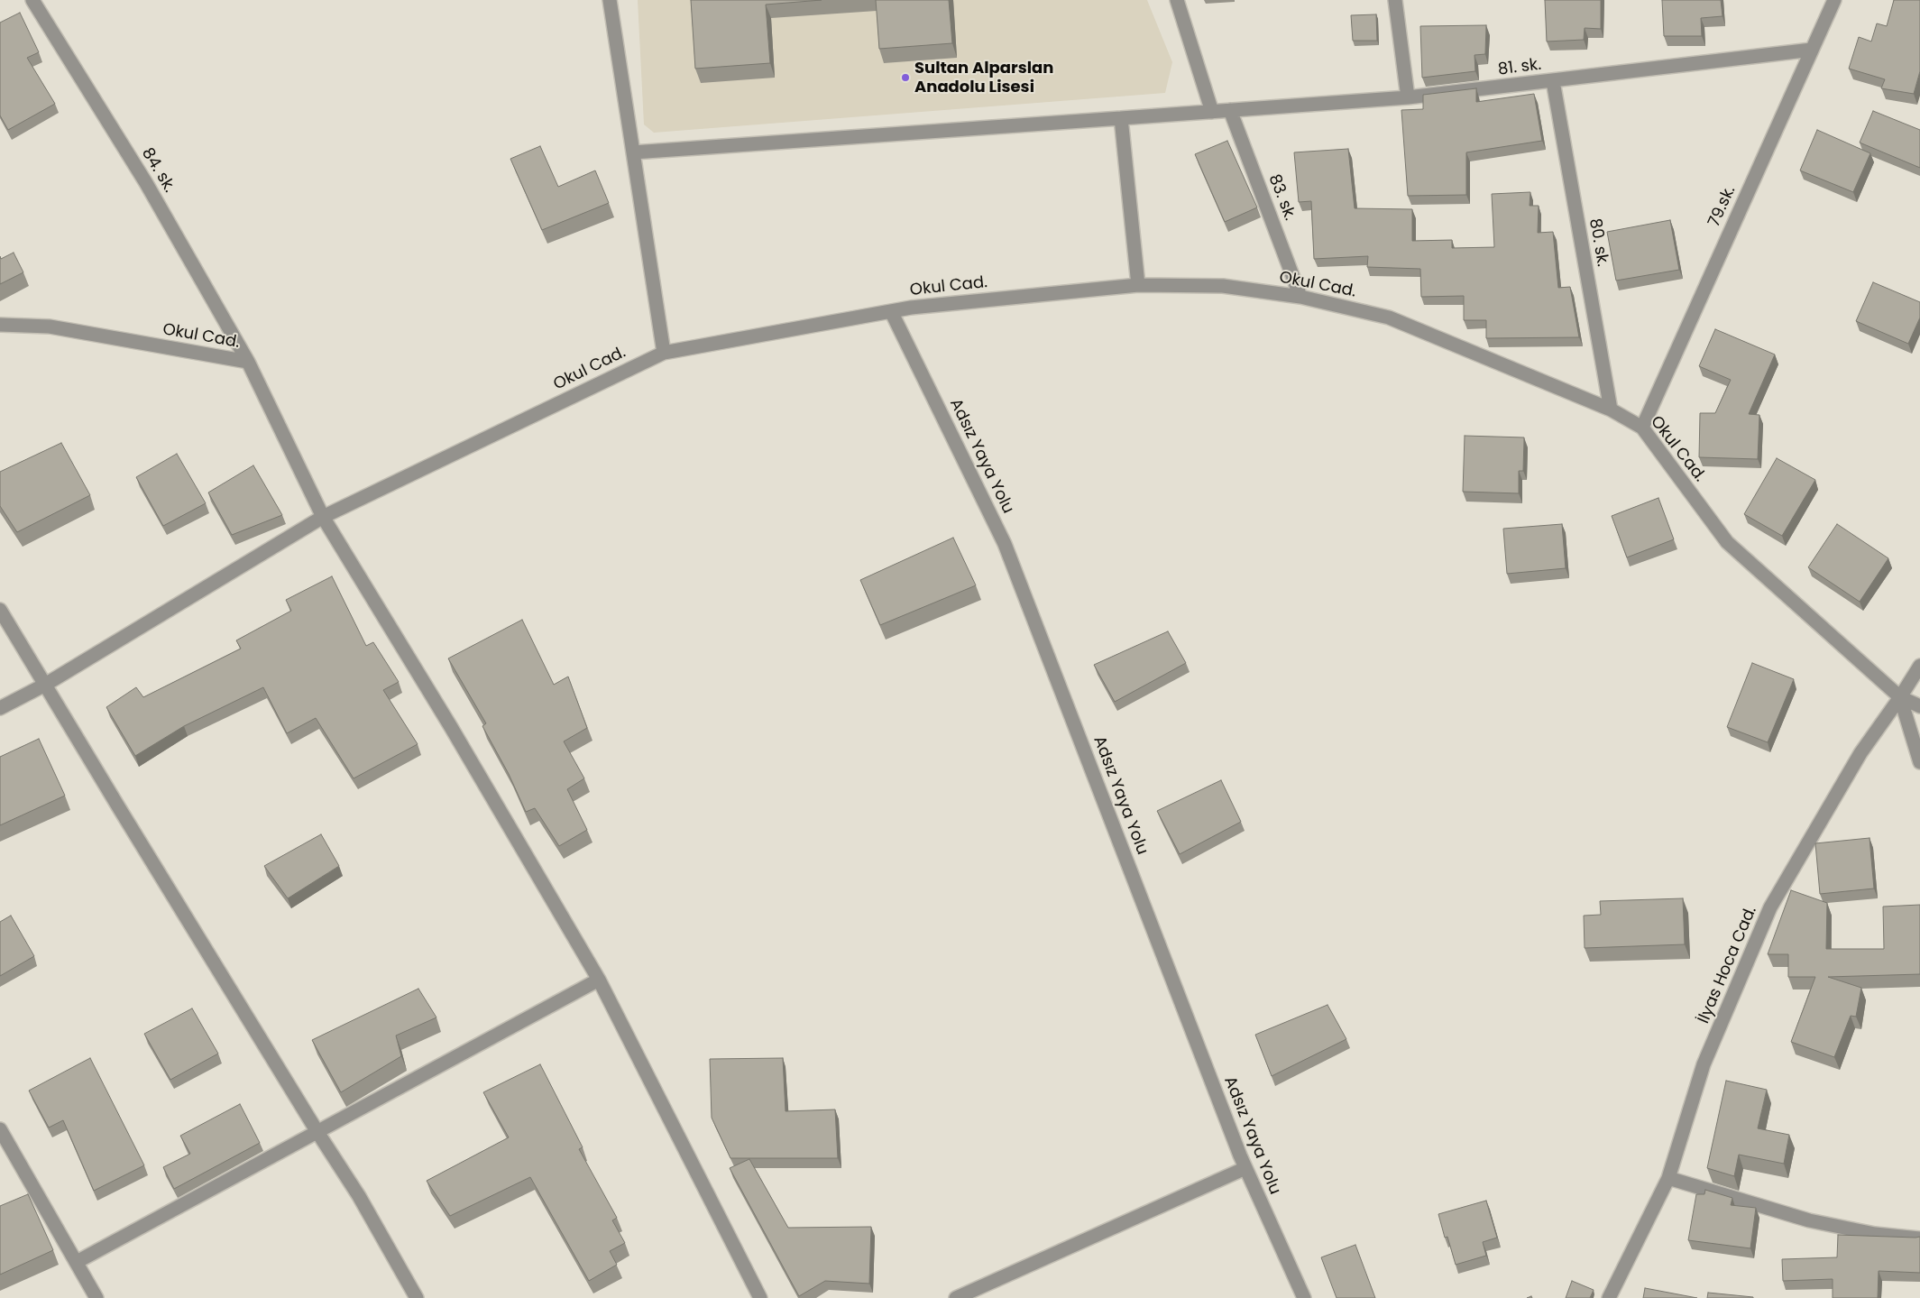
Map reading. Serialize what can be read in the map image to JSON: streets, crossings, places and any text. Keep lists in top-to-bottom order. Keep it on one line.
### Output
{"streets":{"street":["81. sk.","84. sk.","83. sk.","79.sk.","80. sk.","Okul Cad.","Adsız Yaya Yolu","İlyas Hoca Cad."]},"crossings":[["81. sk.","83. sk."],["81. sk.","79.sk."],["81. sk.","80. sk."],["84. sk.","Okul Cad."],["83. sk.","Okul Cad."],["79.sk.","Okul Cad."],["80. sk.","Okul Cad."],["Okul Cad.","Adsız Yaya Yolu"],["Okul Cad.","İlyas Hoca Cad."]],"places":["Sultan Alparslan Anadolu Lisesi"]}
